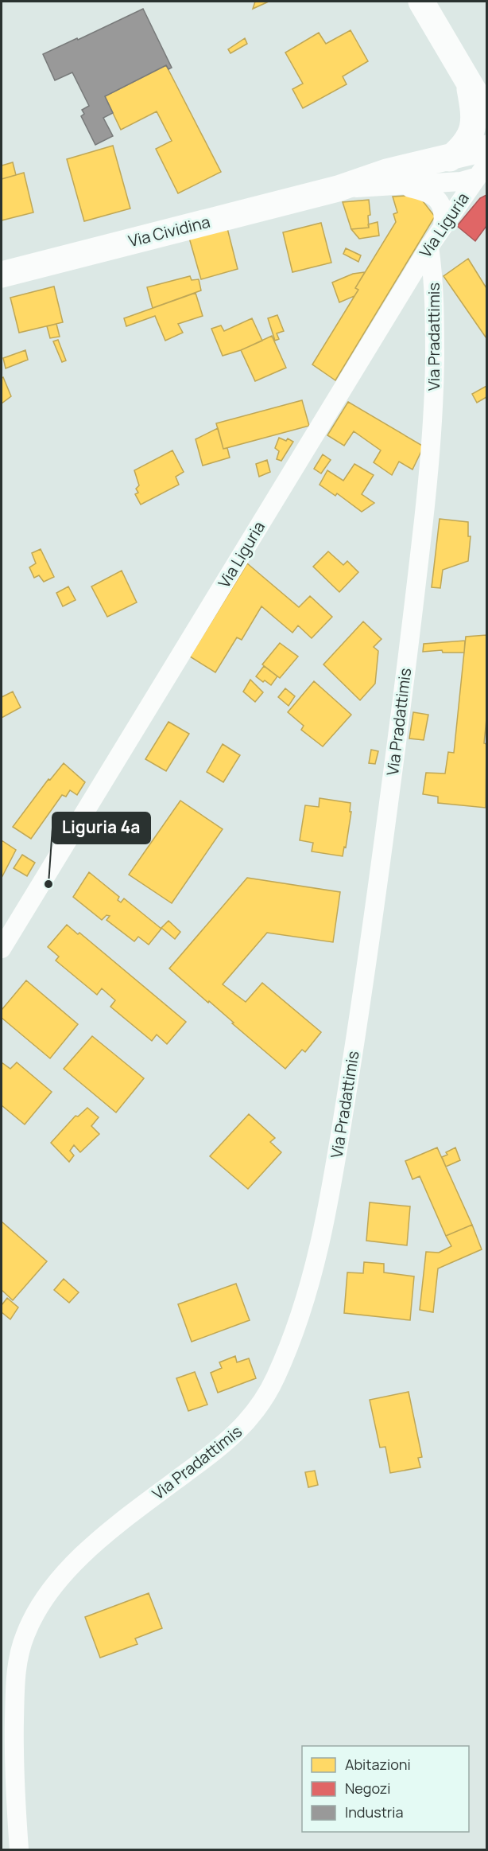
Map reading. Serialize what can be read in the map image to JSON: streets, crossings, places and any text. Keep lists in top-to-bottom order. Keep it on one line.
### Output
{"streets":{"street":["Via Liguria","Via Cividina","Via Pradattimis"]},"crossings":[["Via Liguria","Via Cividina"],["Via Liguria","Via Pradattimis"]],"places":["Liguria 4a"],"legend":["Abitazioni","Negozi","Industria"]}
